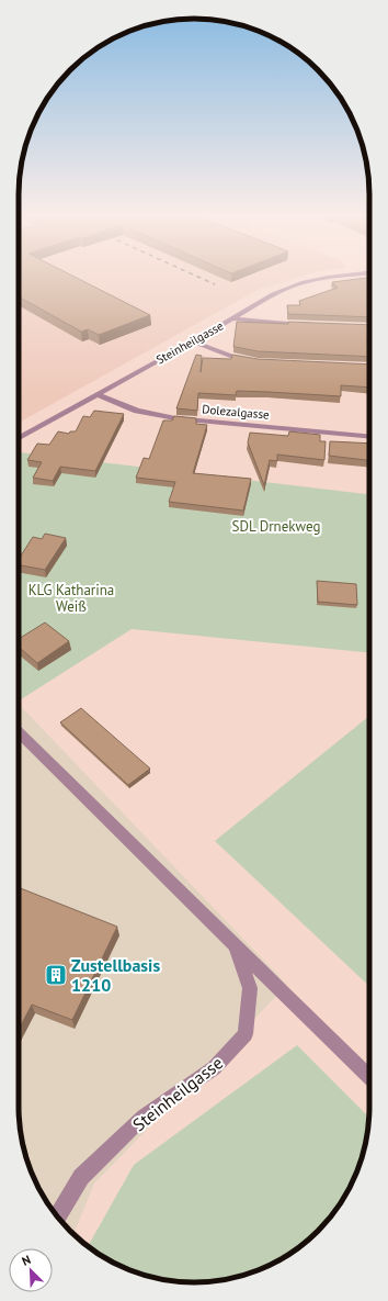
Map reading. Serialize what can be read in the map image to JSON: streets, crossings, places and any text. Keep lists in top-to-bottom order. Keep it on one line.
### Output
{"streets":{"street":["Steinheilgasse","Dolezalgasse"]},"crossings":[["Steinheilgasse","Dolezalgasse"]],"parks":["SDL Drnekweg","KLG Katharina Weiß"],"places":{"building":["Zustellbasis 1210"]},"north":"top left"}
